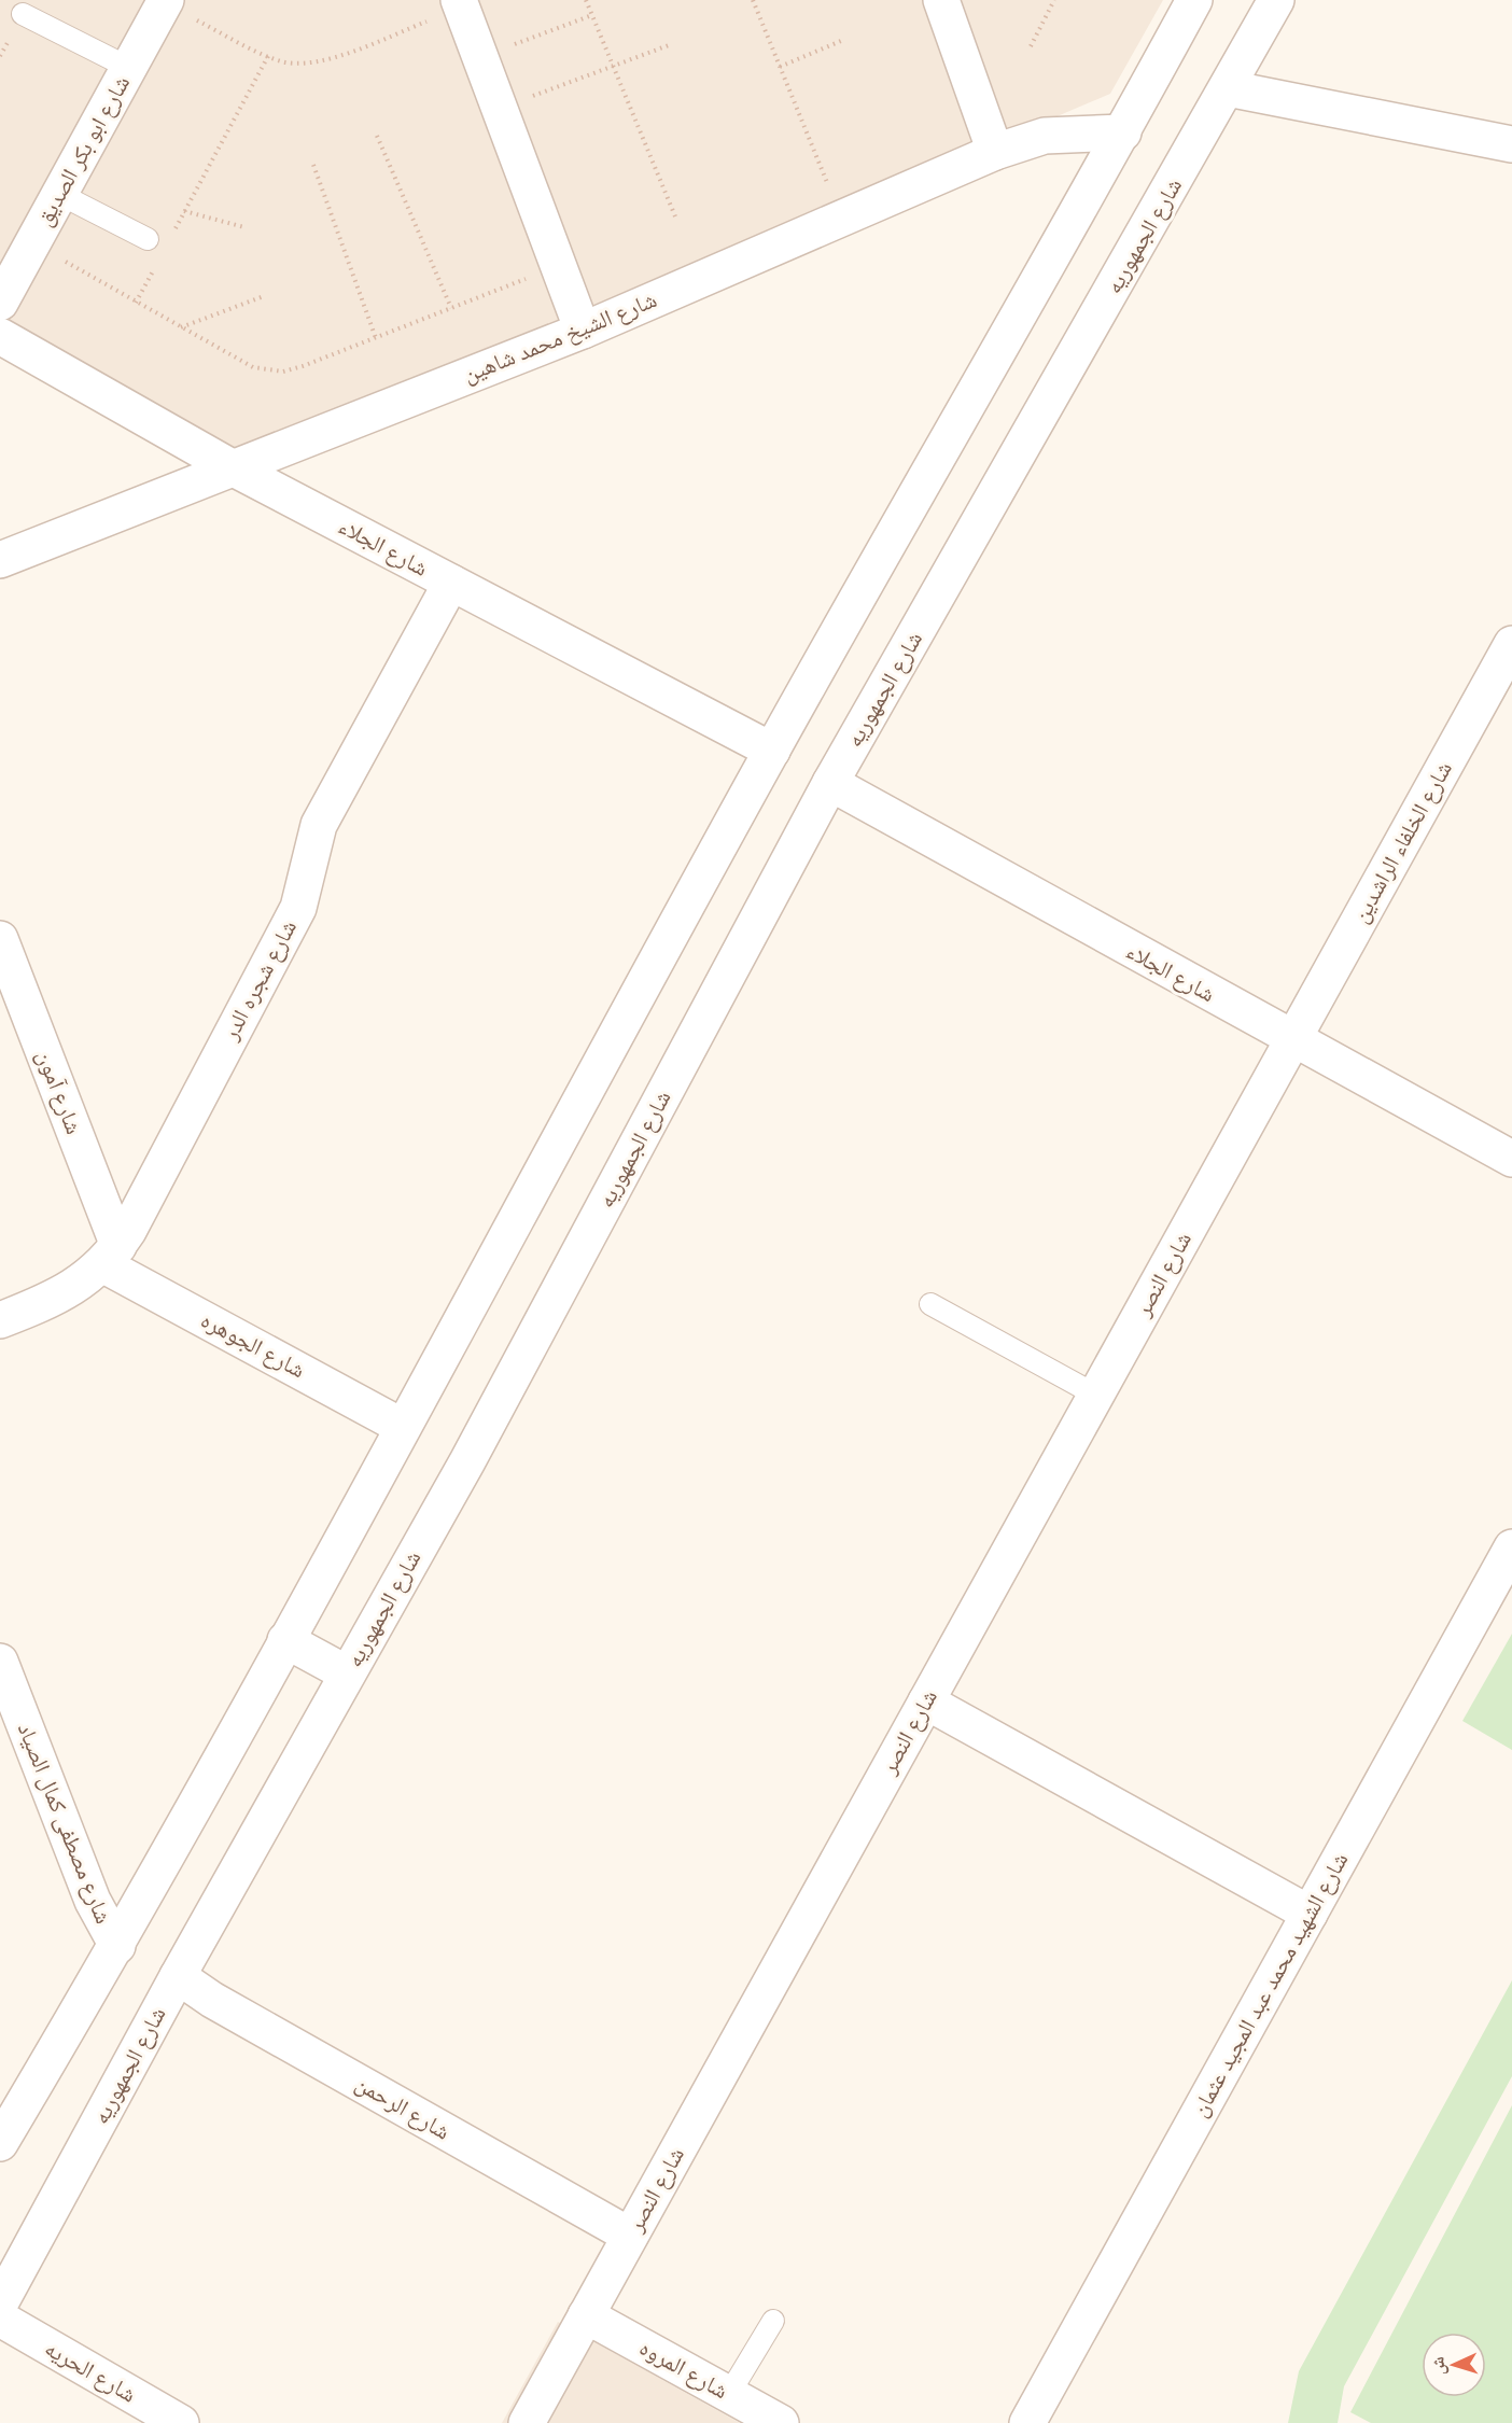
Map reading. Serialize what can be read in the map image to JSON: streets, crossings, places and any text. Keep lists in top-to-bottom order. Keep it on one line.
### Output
{"streets":{"street":["شارع ابو بكر الصديق","شارع الجمهوريه","شارع الشيخ محمد شاهين","شارع الجلاء","شارع الخلفاء الراشدين","شارع شجره الدر","شارع آمون","شارع النصر","شارع الجوهره","شارع مصطفى كمال الصياد","شارع الشهيد محمد عبد المجيد عثمان","شارع الرحمن","شارع المروه","شارع الحريه"]},"crossings":[["شارع الجمهوريه","شارع الجلاء"],["شارع الجمهوريه","شارع الرحمن"],["شارع الشيخ محمد شاهين","شارع الجلاء"],["شارع الجلاء","شارع الخلفاء الراشدين"],["شارع الجلاء","شارع شجره الدر"],["شارع الجلاء","شارع النصر"],["شارع الخلفاء الراشدين","شارع النصر"],["شارع شجره الدر","شارع آمون"],["شارع شجره الدر","شارع الجوهره"],["شارع آمون","شارع الجوهره"],["شارع النصر","شارع الرحمن"],["شارع النصر","شارع المروه"]],"north":"left"}
